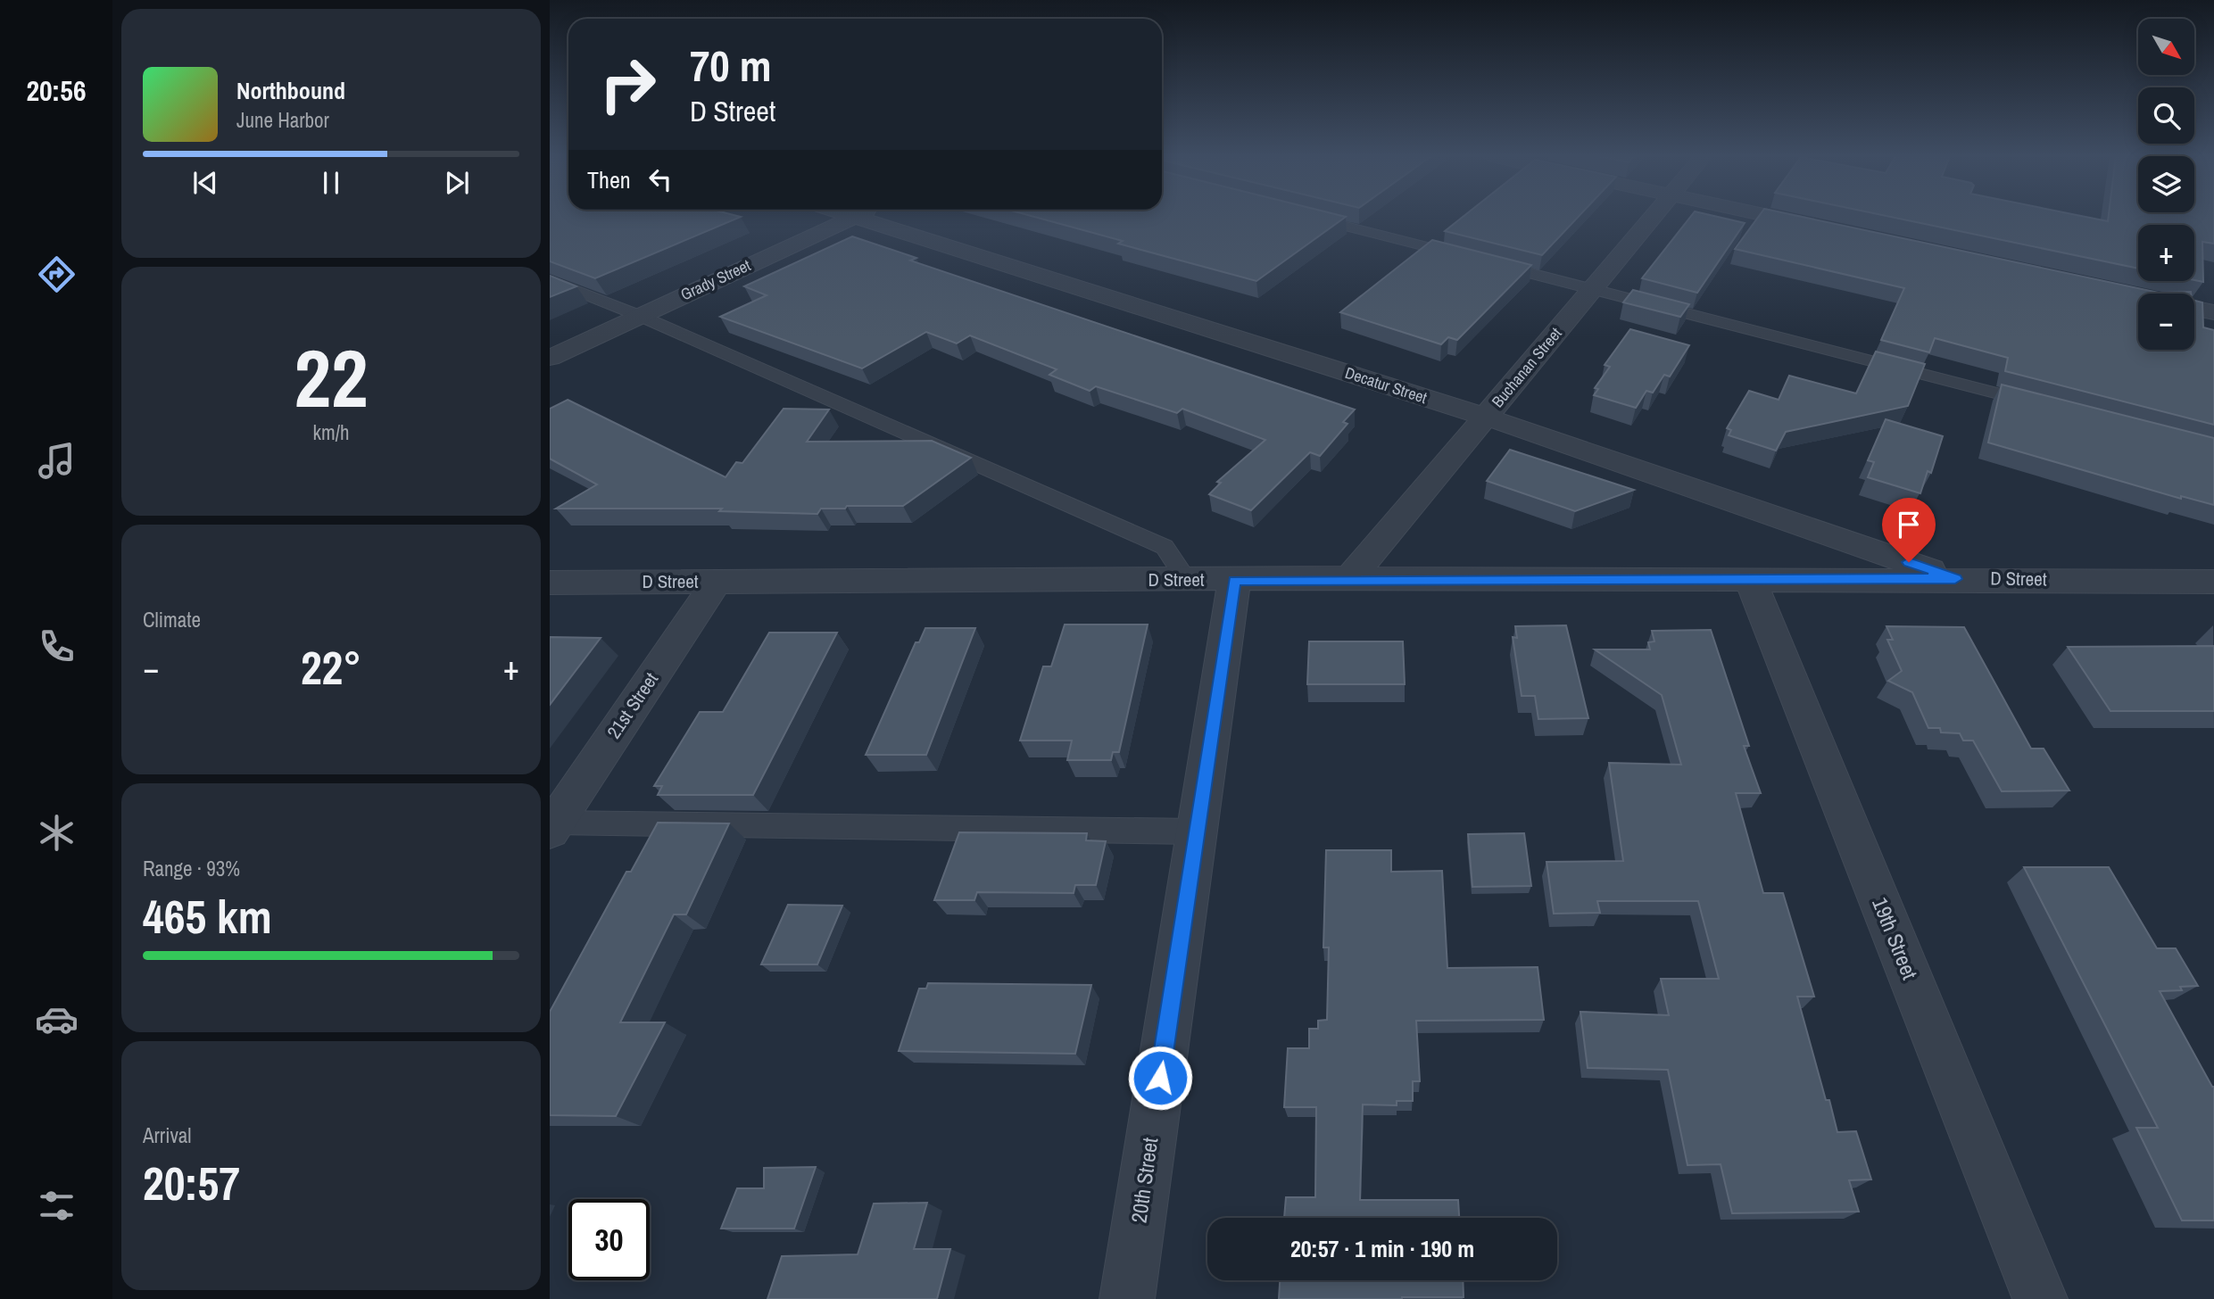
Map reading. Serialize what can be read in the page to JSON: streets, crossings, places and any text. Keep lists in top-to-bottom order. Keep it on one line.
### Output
{"streets":{"street":["Grady Street","Buchanan Street","Decatur Street","D Street","21st Street","19th Street","20th Street"]},"crossings":[["Buchanan Street","Decatur Street"],["Buchanan Street","D Street"],["Decatur Street","D Street"],["D Street","21st Street"],["D Street","19th Street"],["D Street","20th Street"]],"north":"bottom right","page":{"tabs":"20:56","map_buttons":["+","−"],"turn":["70 m","D Street"],"song":["Northbound","June Harbor"],"then":"Then","tile":[["22","km/h"],"Climate",["Range · 93%","465 km"],["Arrival","20:57"]],"heat":["−","22°","+"],"limit":"30","trip":"20:57 · 1 min · 190 m"}}
